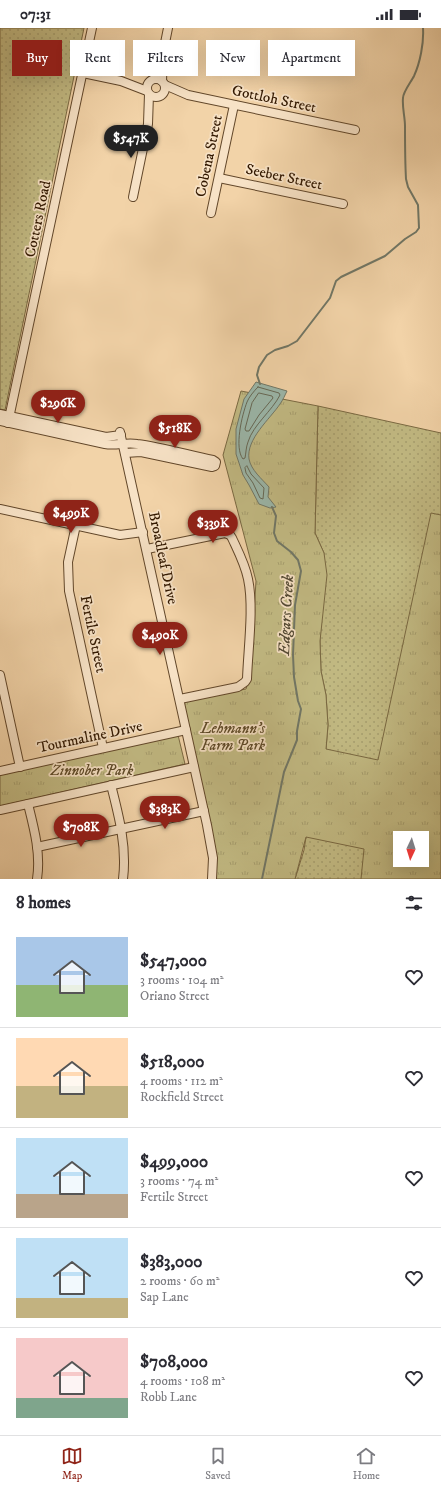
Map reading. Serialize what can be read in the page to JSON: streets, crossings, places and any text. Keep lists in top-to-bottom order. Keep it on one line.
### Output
{"streets":{"street":["Gottloh Street","Cobena Street","Seeber Street","Cotters Road","Broadleaf Drive","Fertile Street","Tourmaline Drive"]},"crossings":[["Gottloh Street","Cobena Street"],["Cobena Street","Seeber Street"],["Cotters Road","Broadleaf Drive"],["Broadleaf Drive","Tourmaline Drive"],["Fertile Street","Tourmaline Drive"]],"water":["Edgars Creek"],"parks":["Lehmann’s Farm Park","Zinnober Park"],"north":"bottom","page":{"status":"07:31","chip":["Buy","Rent","Filters","New","Apartment"],"price":["$547K","$296K","$518K","$499K","$339K","$490K","$383K","$708K"],"heading":"8 homes","list":[{"name":"$547,000","note":"3 rooms · 104 m² · Oriano Street"},{"name":"$518,000","note":"4 rooms · 112 m² · Rockfield Street"},{"name":"$499,000","note":"3 rooms · 74 m² · Fertile Street"},{"name":"$383,000","note":"2 rooms · 60 m² · Sap Lane"},{"name":"$708,000","note":"4 rooms · 108 m² · Robb Lane"}],"tabs":["Map","Saved","Home"]}}
